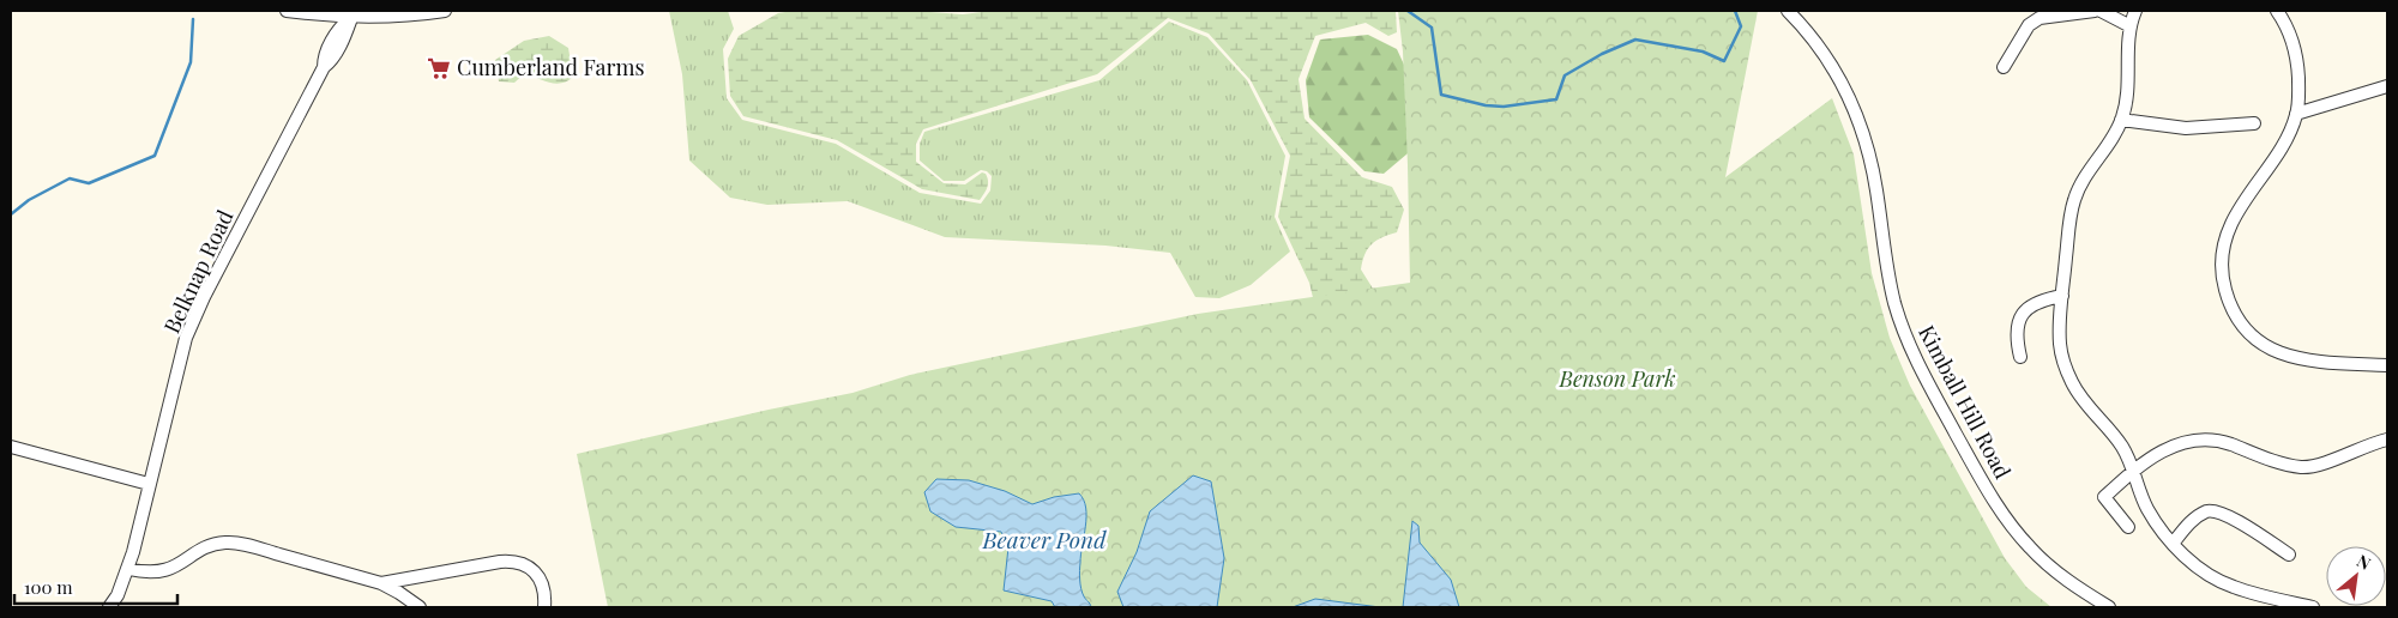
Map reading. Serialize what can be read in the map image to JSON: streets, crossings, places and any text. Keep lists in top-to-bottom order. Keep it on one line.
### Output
{"streets":{"street":["Belknap Road","Kimball Hill Road"]},"water":["Beaver Pond"],"parks":["Benson Park"],"places":{"supermarket":["Cumberland Farms"]},"scale_bar":"100 m","north":"top right"}
